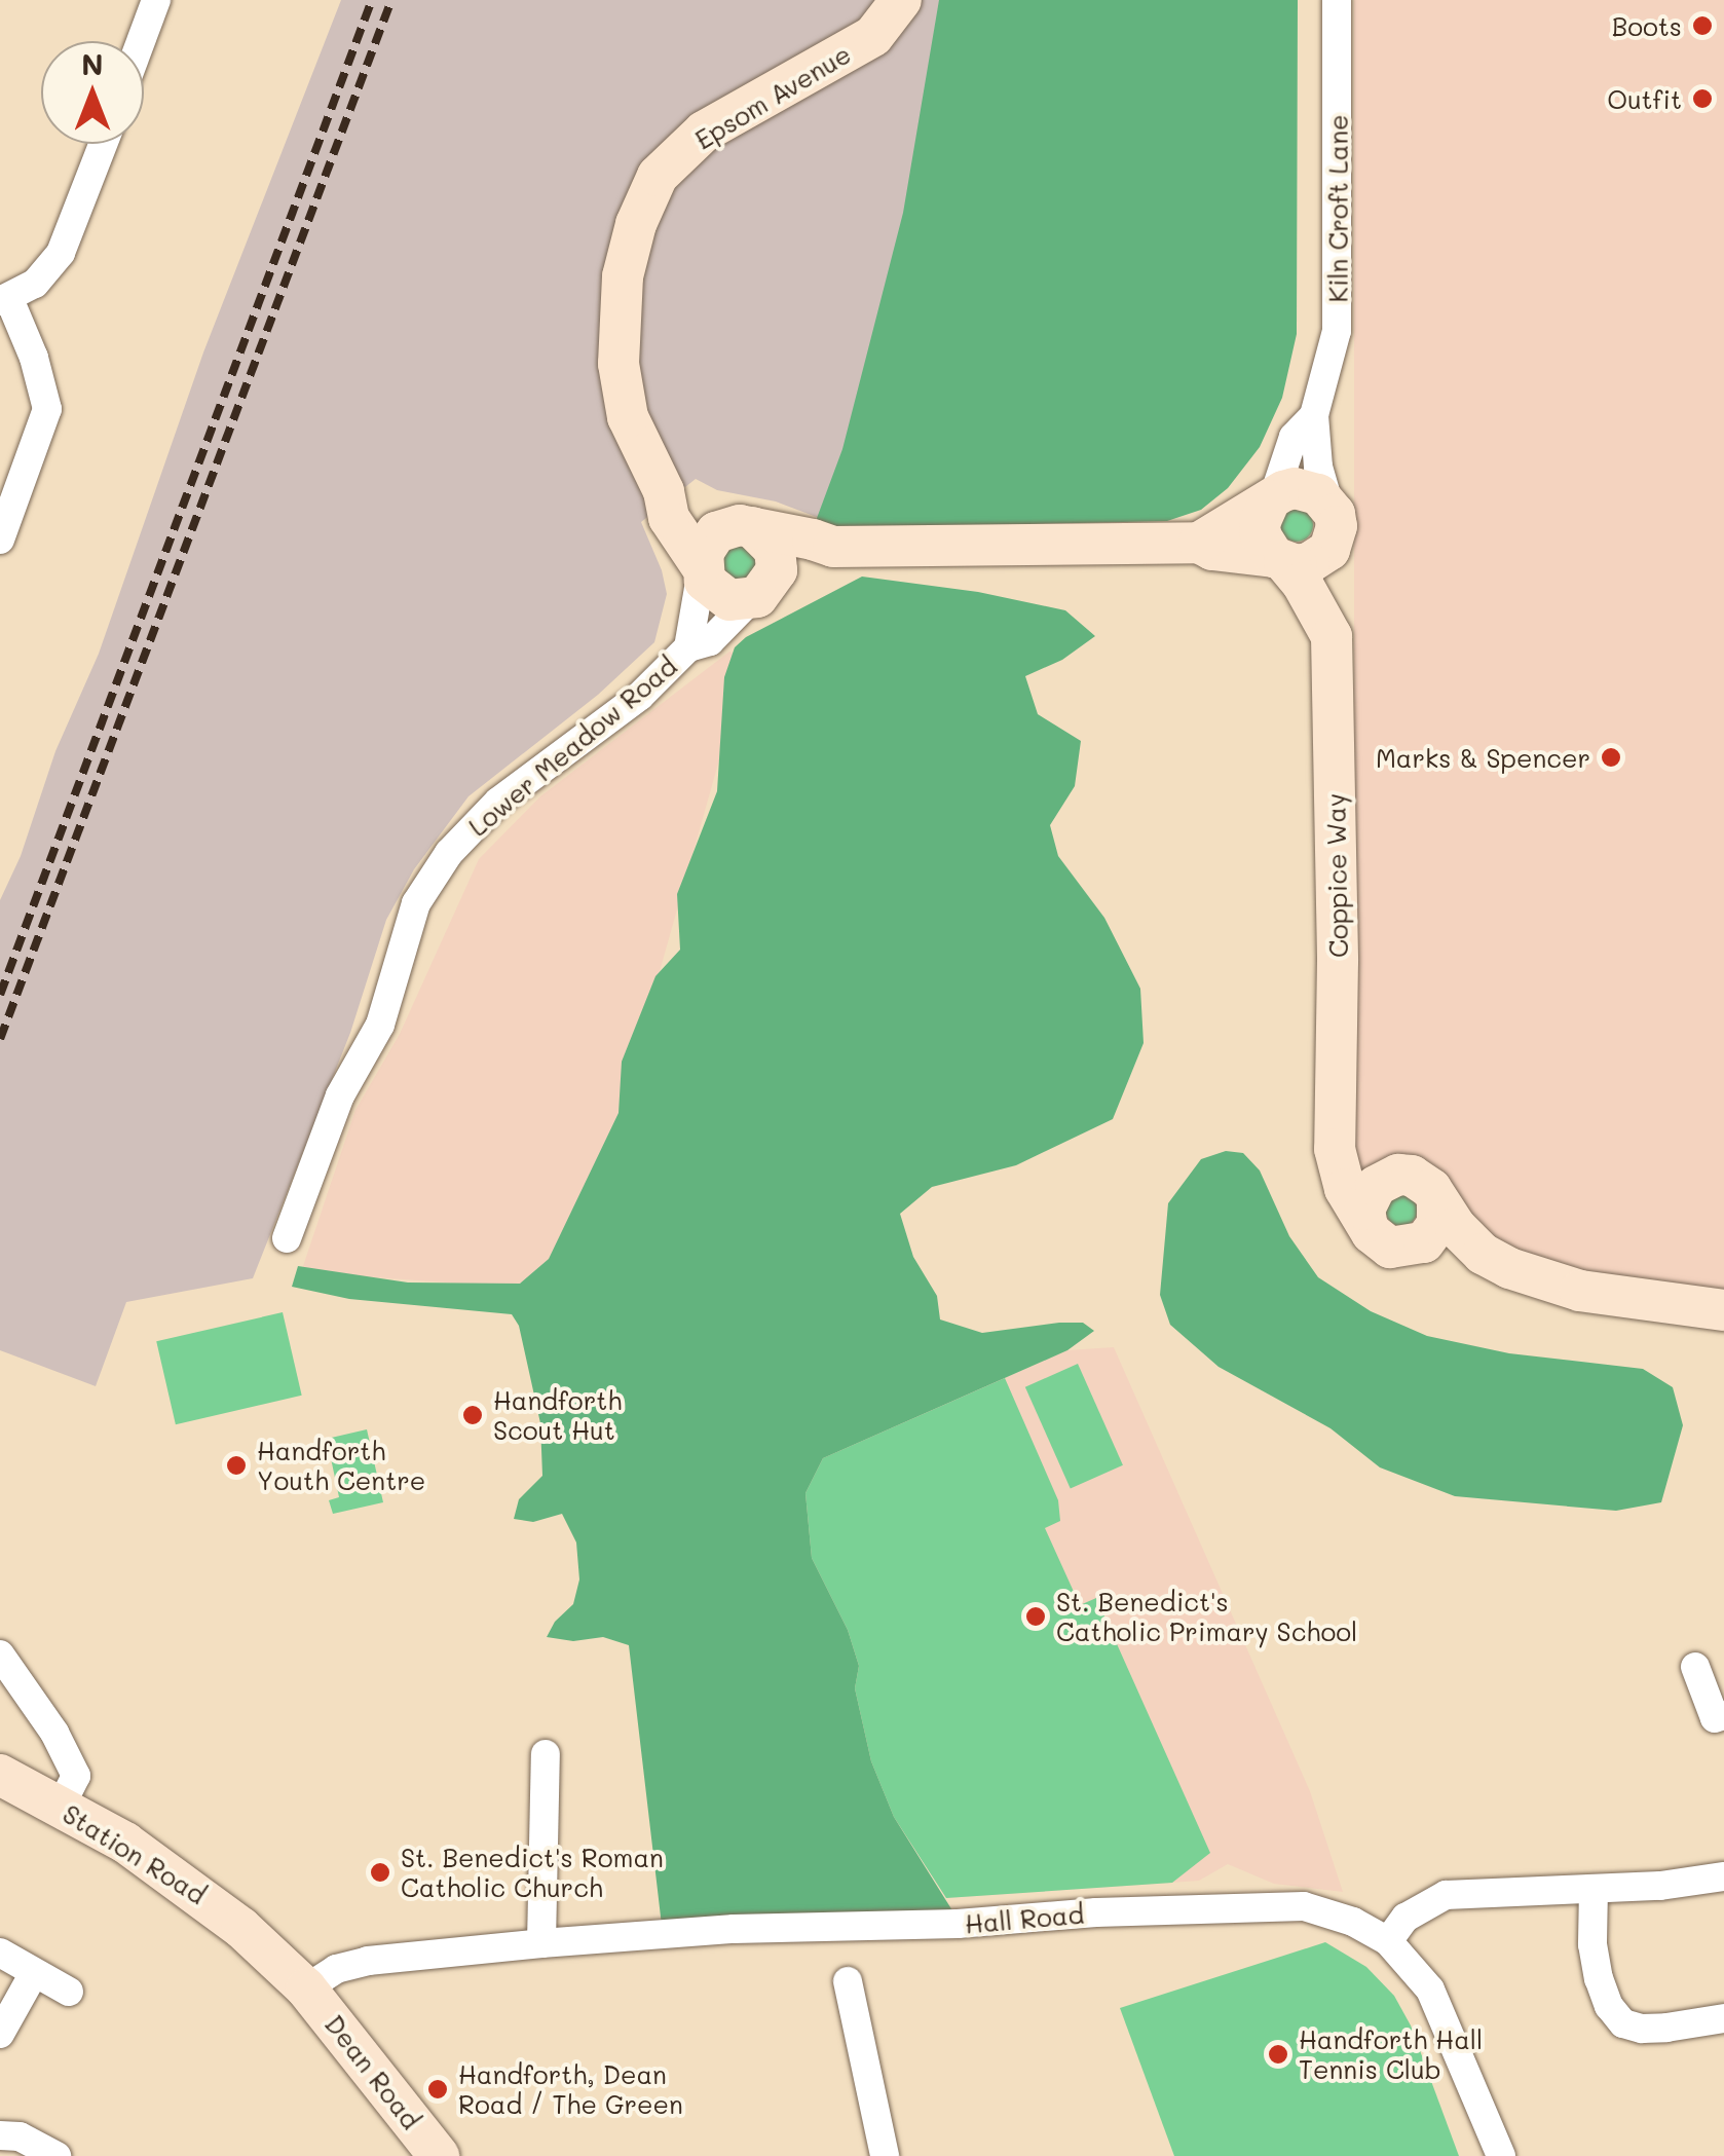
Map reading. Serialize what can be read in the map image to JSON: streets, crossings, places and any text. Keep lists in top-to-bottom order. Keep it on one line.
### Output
{"streets":{"street":["Epsom Avenue","Kiln Croft Lane","Lower Meadow Road","Coppice Way","Station Road","Hall Road","Dean Road"]},"crossings":[["Epsom Avenue","Lower Meadow Road"],["Kiln Croft Lane","Coppice Way"],["Station Road","Hall Road"],["Station Road","Dean Road"],["Hall Road","Dean Road"]],"places":["Boots","Outfit","Marks & Spencer","Handforth Scout Hut","Handforth Youth Centre","St. Benedict's Catholic Primary School","St. Benedict's Roman Catholic Church","Handforth Hall Tennis Club","Handforth, Dean Road / The Green"],"north":"top"}
